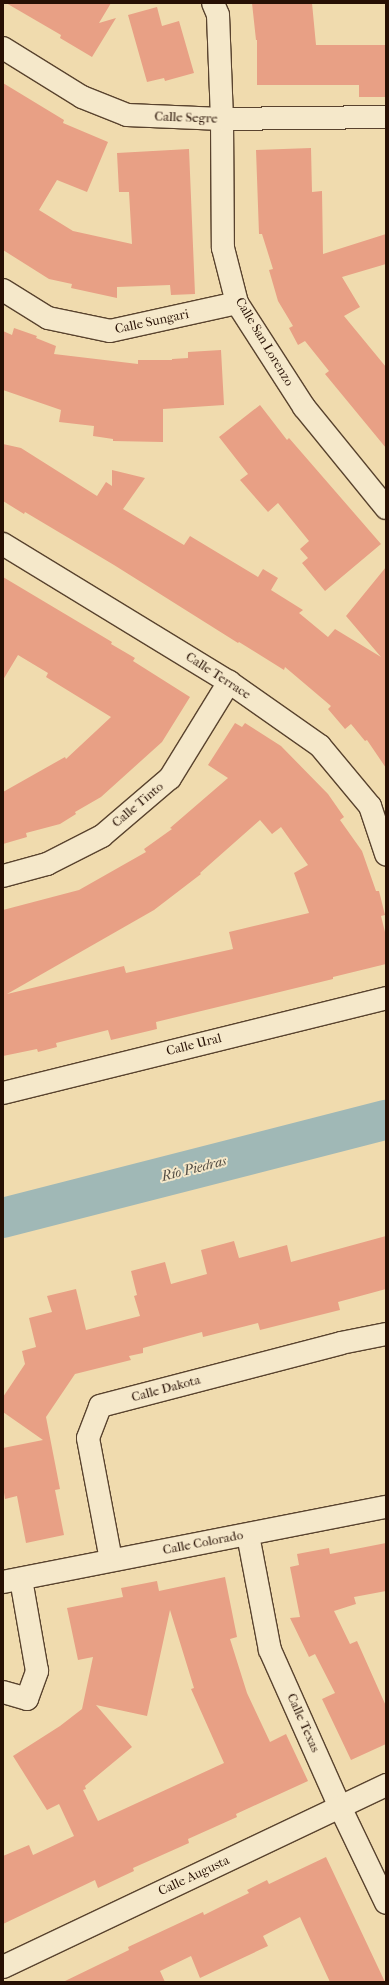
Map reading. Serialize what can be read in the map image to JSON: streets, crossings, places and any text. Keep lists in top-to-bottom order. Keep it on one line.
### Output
{"streets":{"street":["Calle Segre","Calle Sungari","Calle San Lorenzo","Calle Terrace","Calle Tinto","Calle Ural","Calle Dakota","Calle Colorado","Calle Texas","Calle Augusta"]},"crossings":[["Calle Segre","Calle San Lorenzo"],["Calle Sungari","Calle San Lorenzo"],["Calle Terrace","Calle Tinto"],["Calle Dakota","Calle Colorado"],["Calle Colorado","Calle Texas"],["Calle Texas","Calle Augusta"]],"water":["Río Piedras"]}
